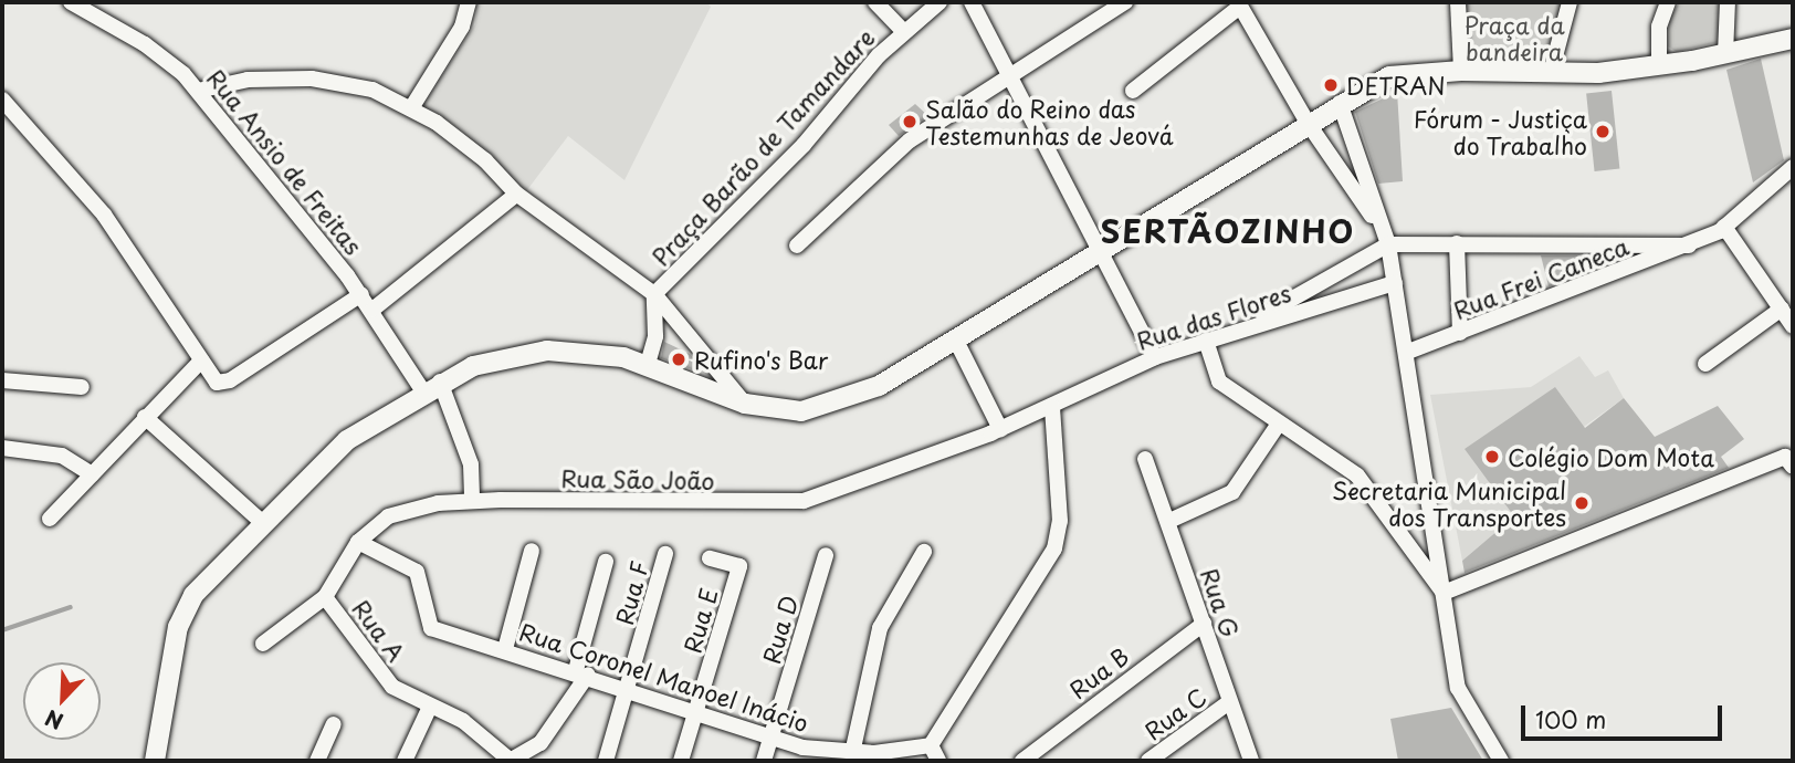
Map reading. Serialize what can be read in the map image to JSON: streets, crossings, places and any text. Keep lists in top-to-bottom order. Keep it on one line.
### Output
{"streets":{"street":["Praça Barão de Tamandare","Rua Ansio de Freitas","Rua Frei Caneca","Rua das Flores","Rua São João","Rua F","Rua G","Rua E","Rua D","Rua A","Rua B","Rua Coronel Manoel Inácio","Rua C"]},"crossings":[["Rua Ansio de Freitas","Rua São João"],["Rua das Flores","Rua São João"],["Rua São João","Rua A"],["Rua São João","Rua Coronel Manoel Inácio"],["Rua F","Rua Coronel Manoel Inácio"],["Rua G","Rua B"],["Rua G","Rua C"],["Rua E","Rua Coronel Manoel Inácio"],["Rua D","Rua Coronel Manoel Inácio"]],"districts":["SERTÃOZINHO"],"parks":["Praça da bandeira"],"places":["DETRAN","Salão do Reino das Testemunhas de Jeová","Fórum - Justiça do Trabalho","Rufino's Bar","Colégio Dom Mota","Secretaria Municipal dos Transportes"],"scale_bar":"100 m","north":"bottom left"}
